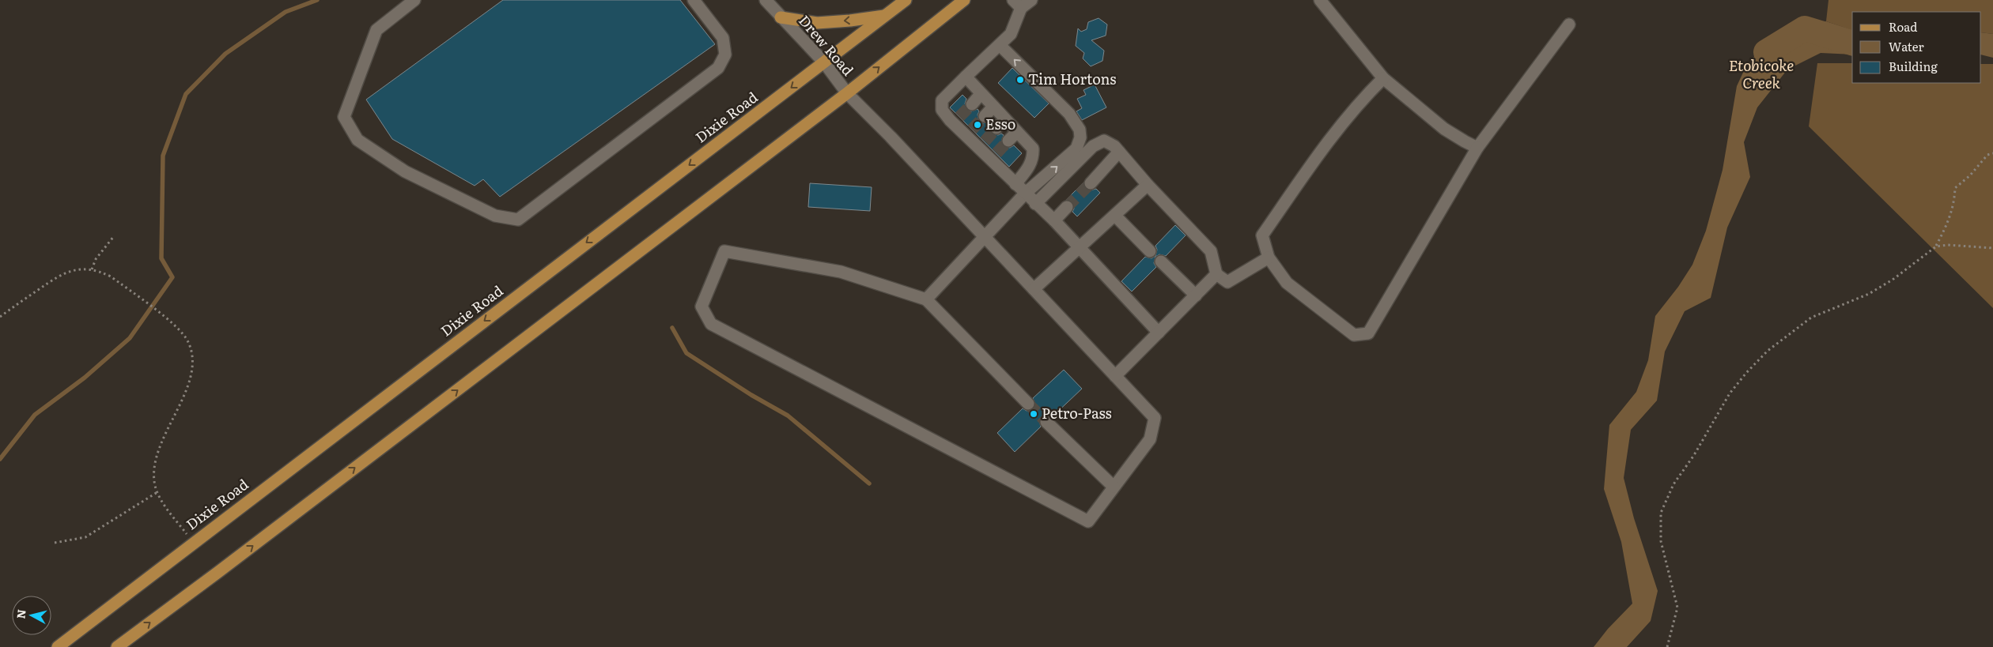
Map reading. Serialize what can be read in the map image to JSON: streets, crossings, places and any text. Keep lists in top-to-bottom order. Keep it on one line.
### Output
{"streets":{"main road":["Dixie Road"],"street":["Drew Road"]},"crossings":[["Drew Road","Dixie Road"]],"water":["Etobicoke Creek"],"places":["Tim Hortons","Esso","Petro-Pass"],"legend":["Road","Water","Building"],"north":"left"}
